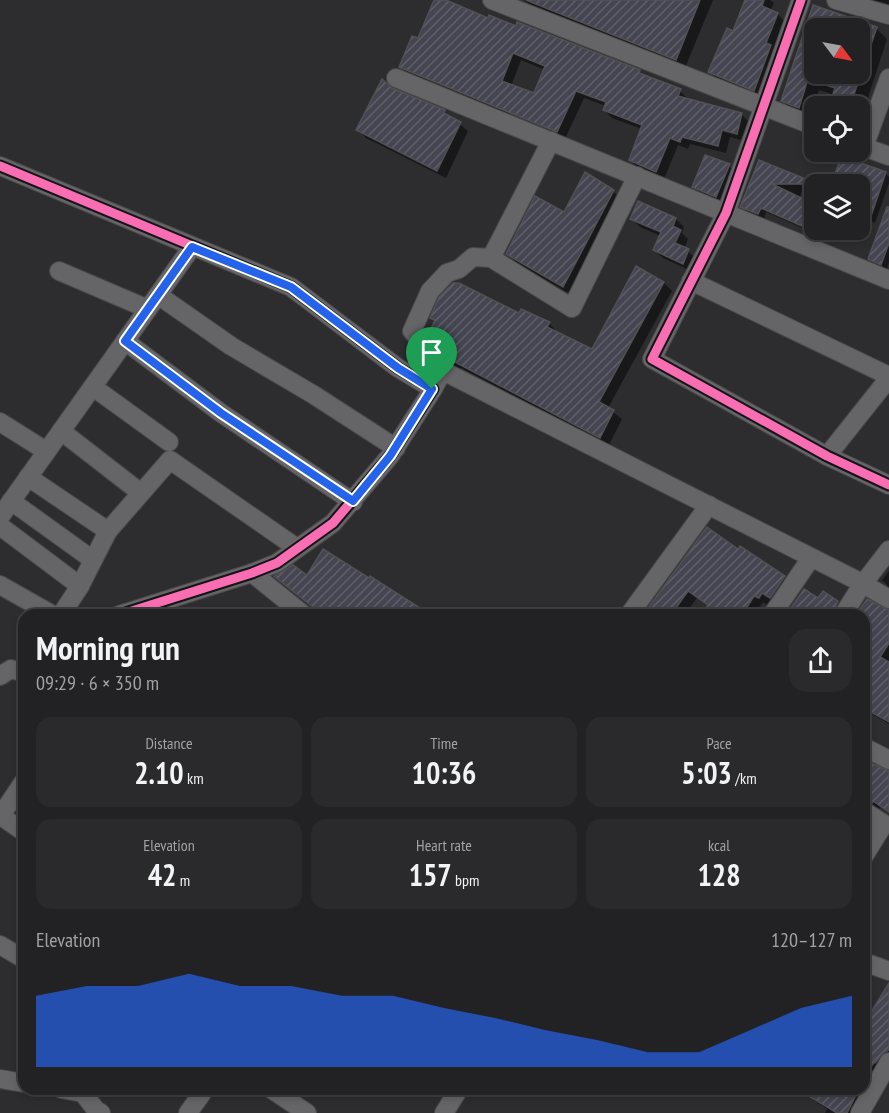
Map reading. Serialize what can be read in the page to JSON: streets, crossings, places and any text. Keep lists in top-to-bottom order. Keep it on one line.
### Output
{"north":"bottom right","page":{"heading":["Morning run","09:29 · 6 × 350 m"],"stats":[["Distance","2.10 km"],["Time","10:36"],["Pace","5:03 /km"],["Elevation","42 m"],["Heart rate","157 bpm"],["kcal","128"]],"chart":["Elevation","120–127 m"]}}
